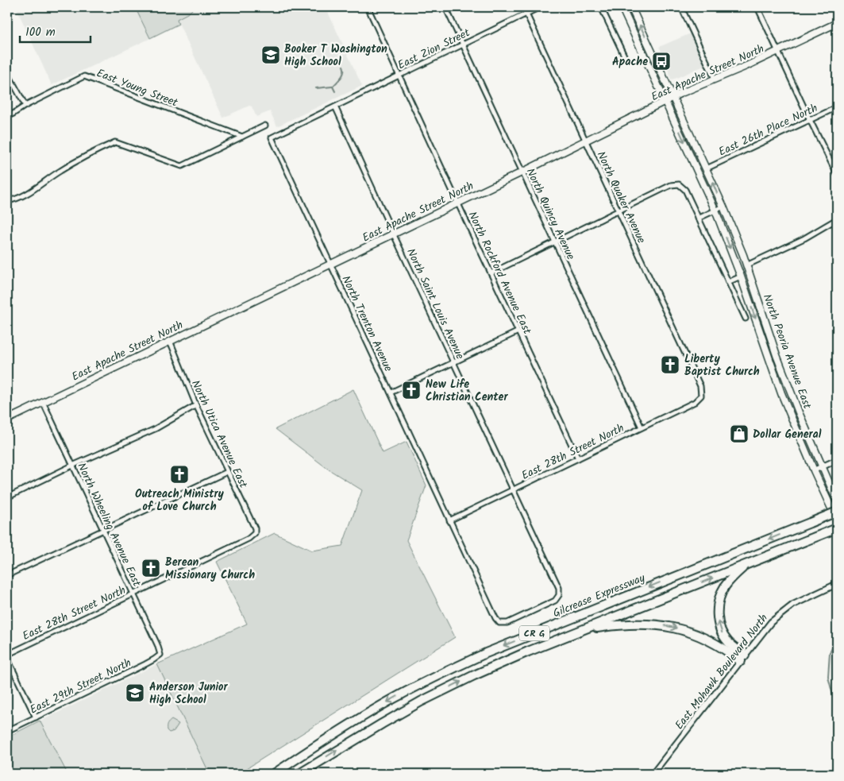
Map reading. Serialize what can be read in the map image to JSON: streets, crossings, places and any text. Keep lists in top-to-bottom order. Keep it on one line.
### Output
{"streets":{"highway":["Gilcrease Expressway","CR G"],"main road":["East Apache Street North","North Peoria Avenue East"],"street":["East Zion Street","East Young Street","East 26th Place North","North Quaker Avenue","North Quincy Avenue","North Rockford Avenue East","North Saint Louis Avenue","North Trenton Avenue","North Utica Avenue East","East 28th Street North","North Wheeling Avenue East","East Mohawk Boulevard North","East 29th Street North"]},"crossings":[["East Zion Street","North Quaker Avenue"],["East Zion Street","North Quincy Avenue"],["East Zion Street","North Rockford Avenue East"],["East Zion Street","North Saint Louis Avenue"],["East Zion Street","North Trenton Avenue"],["East Apache Street North","North Quaker Avenue"],["East Apache Street North","North Quincy Avenue"],["East Apache Street North","North Rockford Avenue East"],["East Apache Street North","North Saint Louis Avenue"],["East Apache Street North","North Trenton Avenue"],["East Apache Street North","North Peoria Avenue East"],["East Apache Street North","North Utica Avenue East"],["East Apache Street North","North Wheeling Avenue East"],["East 26th Place North","North Peoria Avenue East"],["North Quaker Avenue","East 28th Street North"],["North Quincy Avenue","East 28th Street North"],["North Rockford Avenue East","East 28th Street North"],["North Saint Louis Avenue","North Trenton Avenue"],["North Saint Louis Avenue","East 28th Street North"],["North Trenton Avenue","East 28th Street North"],["North Utica Avenue East","East 28th Street North"],["East 28th Street North","North Wheeling Avenue East"],["North Wheeling Avenue East","East 29th Street North"]],"places":{"school or university":["Booker T Washington High School","Anderson Junior High School"],"bus stop":["Apache"],"church":["Liberty Baptist Church","New Life Christian Center","Outreach Ministry of Love Church","Berean Missionary Church"],"shop":["Dollar General"]},"scale_bar":"100 m"}
